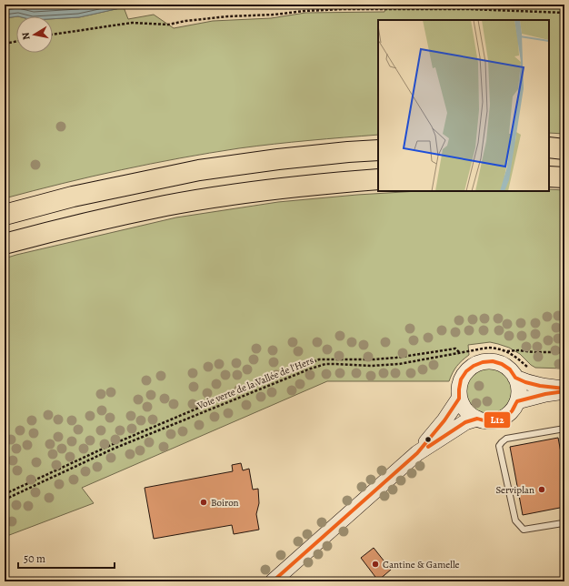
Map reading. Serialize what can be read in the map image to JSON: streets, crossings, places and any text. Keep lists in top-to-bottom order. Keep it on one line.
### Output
{"streets":{"path":["Voie verte de la Vallée de l'Hers"]},"places":["Serviplan","Boiron","Cantine & Gamelle"],"lines":["transit line L12"],"scale_bar":"50 m","north":"left"}
